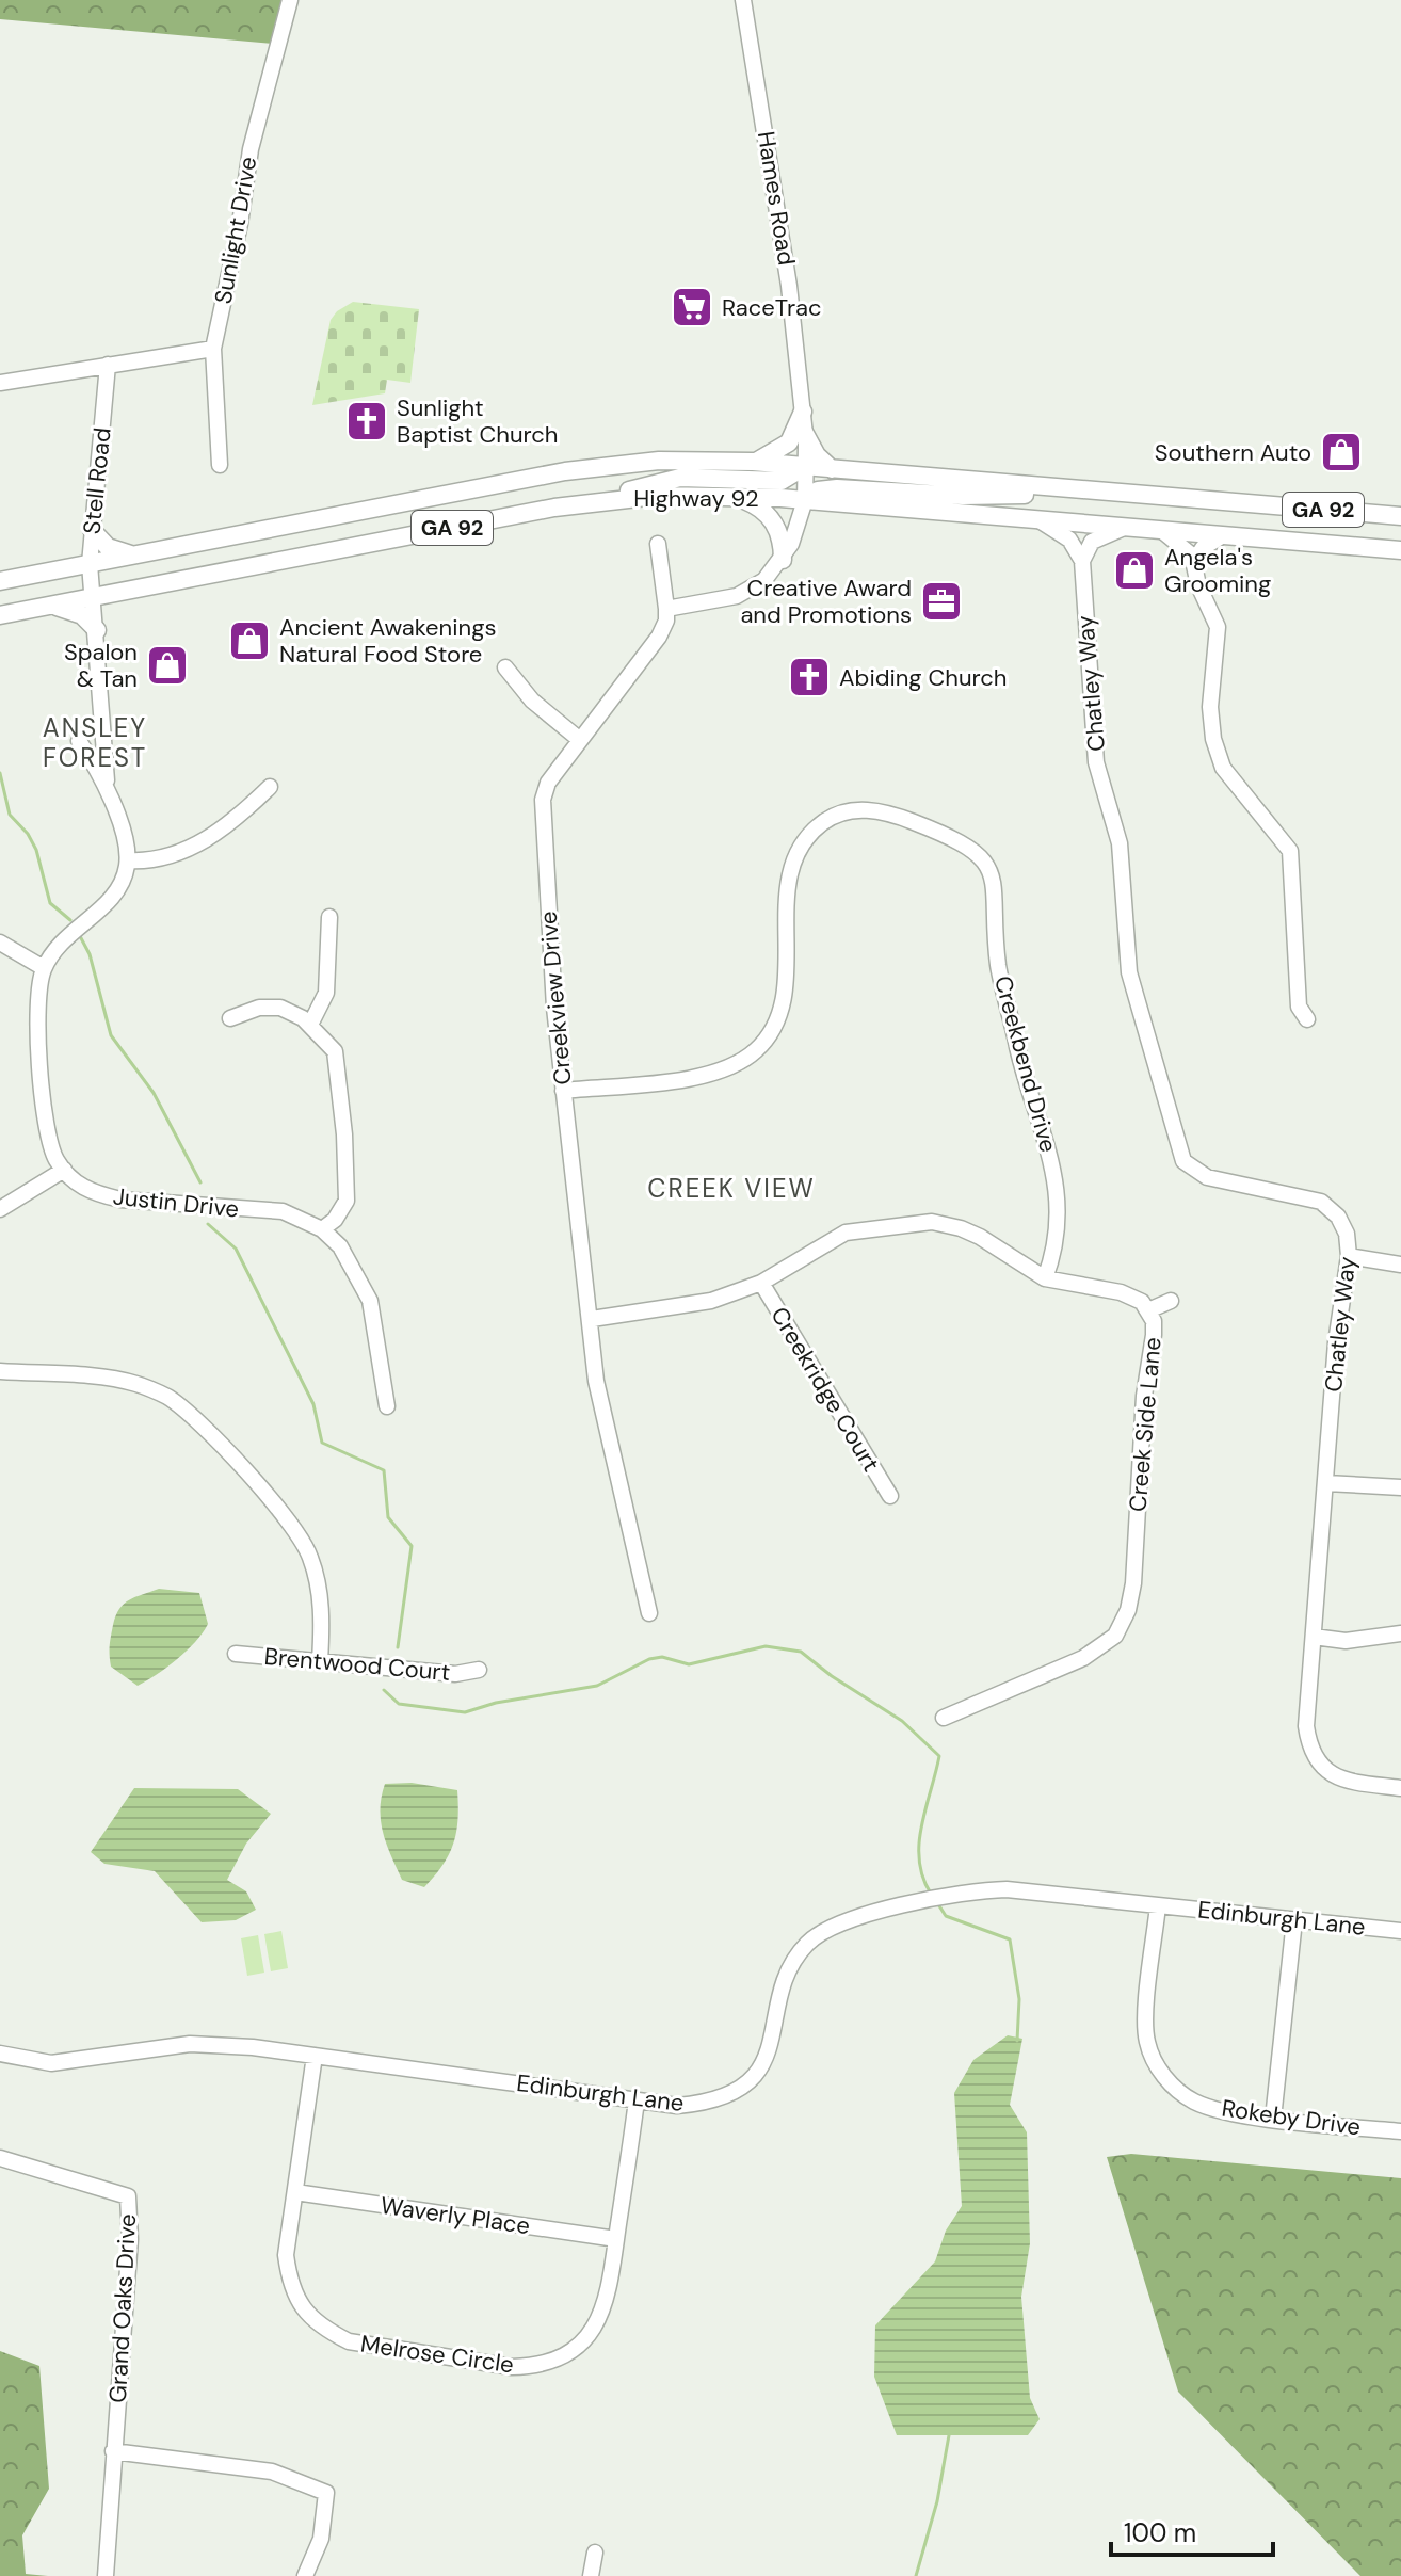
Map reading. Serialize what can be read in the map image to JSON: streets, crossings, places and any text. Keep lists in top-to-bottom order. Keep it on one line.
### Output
{"streets":{"main road":["Highway 92","GA 92"],"street":["Hames Road","Sunlight Drive","Stell Road","Chatley Way","Creekview Drive","Creekbend Drive","Justin Drive","Creekridge Court","Creek Side Lane","Brentwood Court","Edinburgh Lane","Rokeby Drive","Waverly Place","Grand Oaks Drive","Melrose Circle"]},"crossings":[["Hames Road","Highway 92"],["Stell Road","Highway 92"],["Creekview Drive","Creekbend Drive"],["Creekview Drive","Creek Side Lane"],["Creekbend Drive","Creek Side Lane"],["Creekridge Court","Creek Side Lane"],["Edinburgh Lane","Rokeby Drive"],["Edinburgh Lane","Melrose Circle"],["Waverly Place","Melrose Circle"]],"districts":["ANSLEY FOREST","CREEK VIEW"],"places":{"supermarket":["RaceTrac"],"church":["Sunlight Baptist Church","Abiding Church"],"shop":["Southern Auto","Angela's Grooming","Ancient Awakenings Natural Food Store","Spalon & Tan"],"office":["Creative Award and Promotions"]},"scale_bar":"100 m"}
